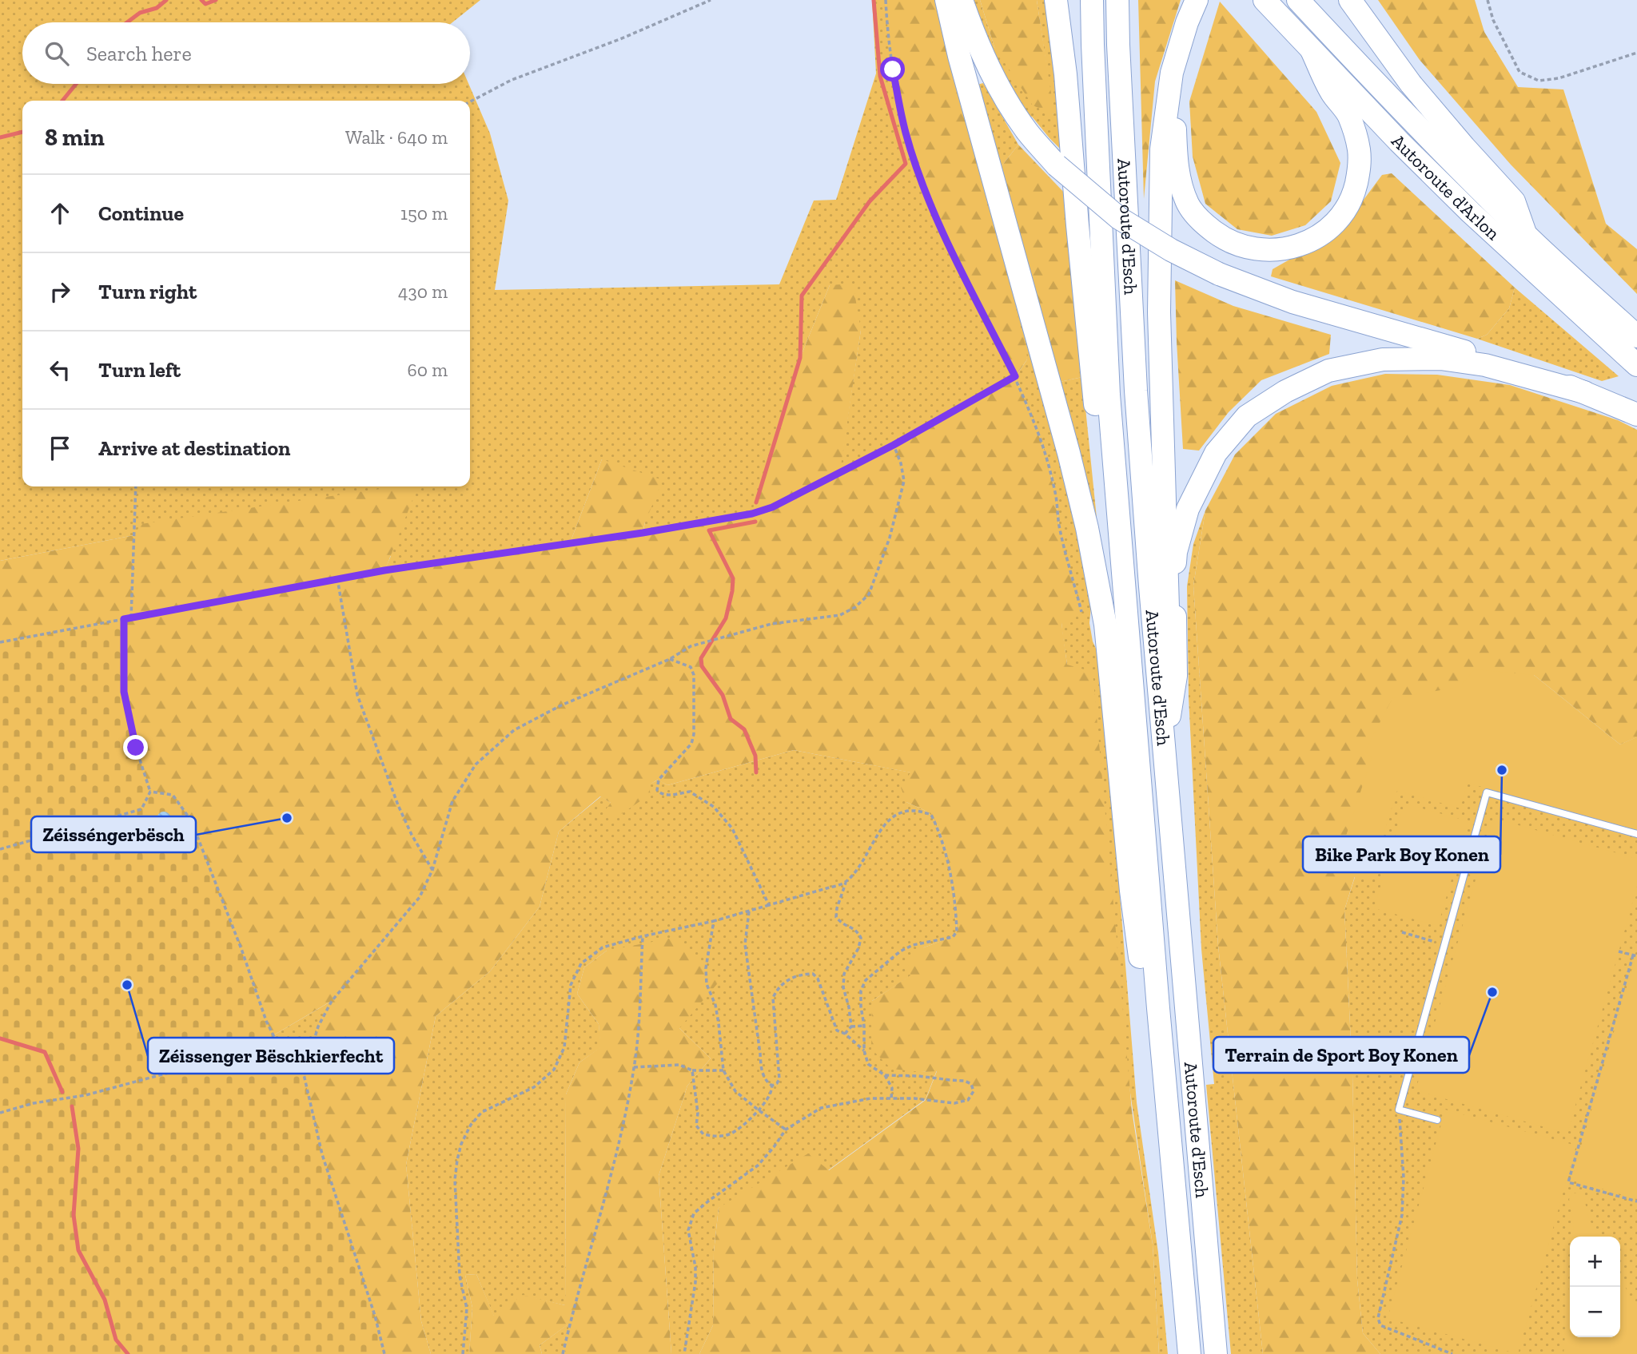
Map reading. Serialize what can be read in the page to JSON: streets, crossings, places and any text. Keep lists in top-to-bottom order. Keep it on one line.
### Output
{"streets":{"highway":["Autoroute d'Arlon","Autoroute d'Esch"]},"places":["Bike Park Boy Konen","Zéisséngerbësch","Zéissenger Bëschkierfecht","Terrain de Sport Boy Konen"],"page":{"search":"Search here","heading":["8 min","Walk · 640 m"],"list":[["Continue","150 m"],["Turn right","430 m"],["Turn left","60 m"],"Arrive at destination"],"map_buttons":["+","−"]}}
